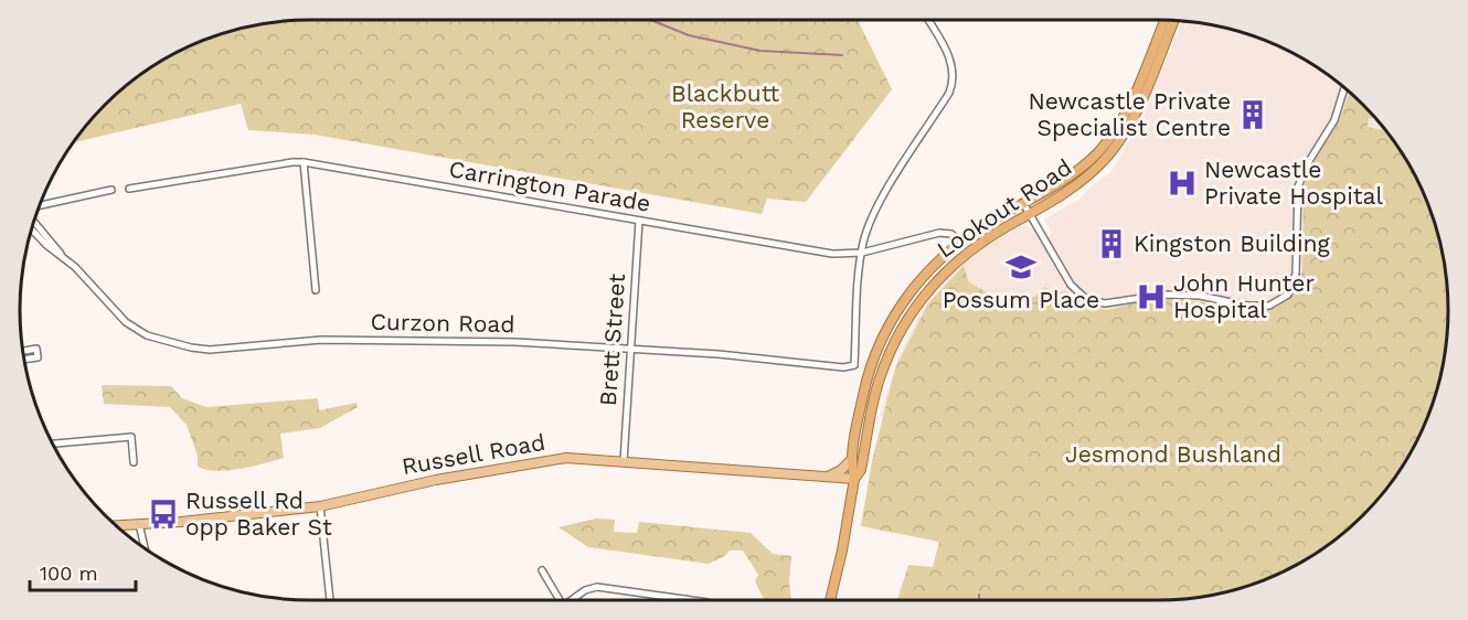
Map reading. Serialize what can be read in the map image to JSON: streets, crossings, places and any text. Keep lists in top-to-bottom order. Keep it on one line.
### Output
{"streets":{"highway":["Lookout Road"],"main road":["Russell Road"],"street":["Carrington Parade","Curzon Road","Brett Street"]},"crossings":[["Carrington Parade","Lookout Road"],["Carrington Parade","Curzon Road"],["Carrington Parade","Brett Street"],["Lookout Road","Russell Road"],["Curzon Road","Brett Street"],["Brett Street","Russell Road"]],"parks":["Blackbutt Reserve","Jesmond Bushland"],"places":{"building":["Newcastle Private Specialist Centre","Kingston Building"],"hospital":["Newcastle Private Hospital","John Hunter Hospital"],"school or university":["Possum Place"],"bus stop":["Russell Rd opp Baker St"]},"scale_bar":"100 m"}
